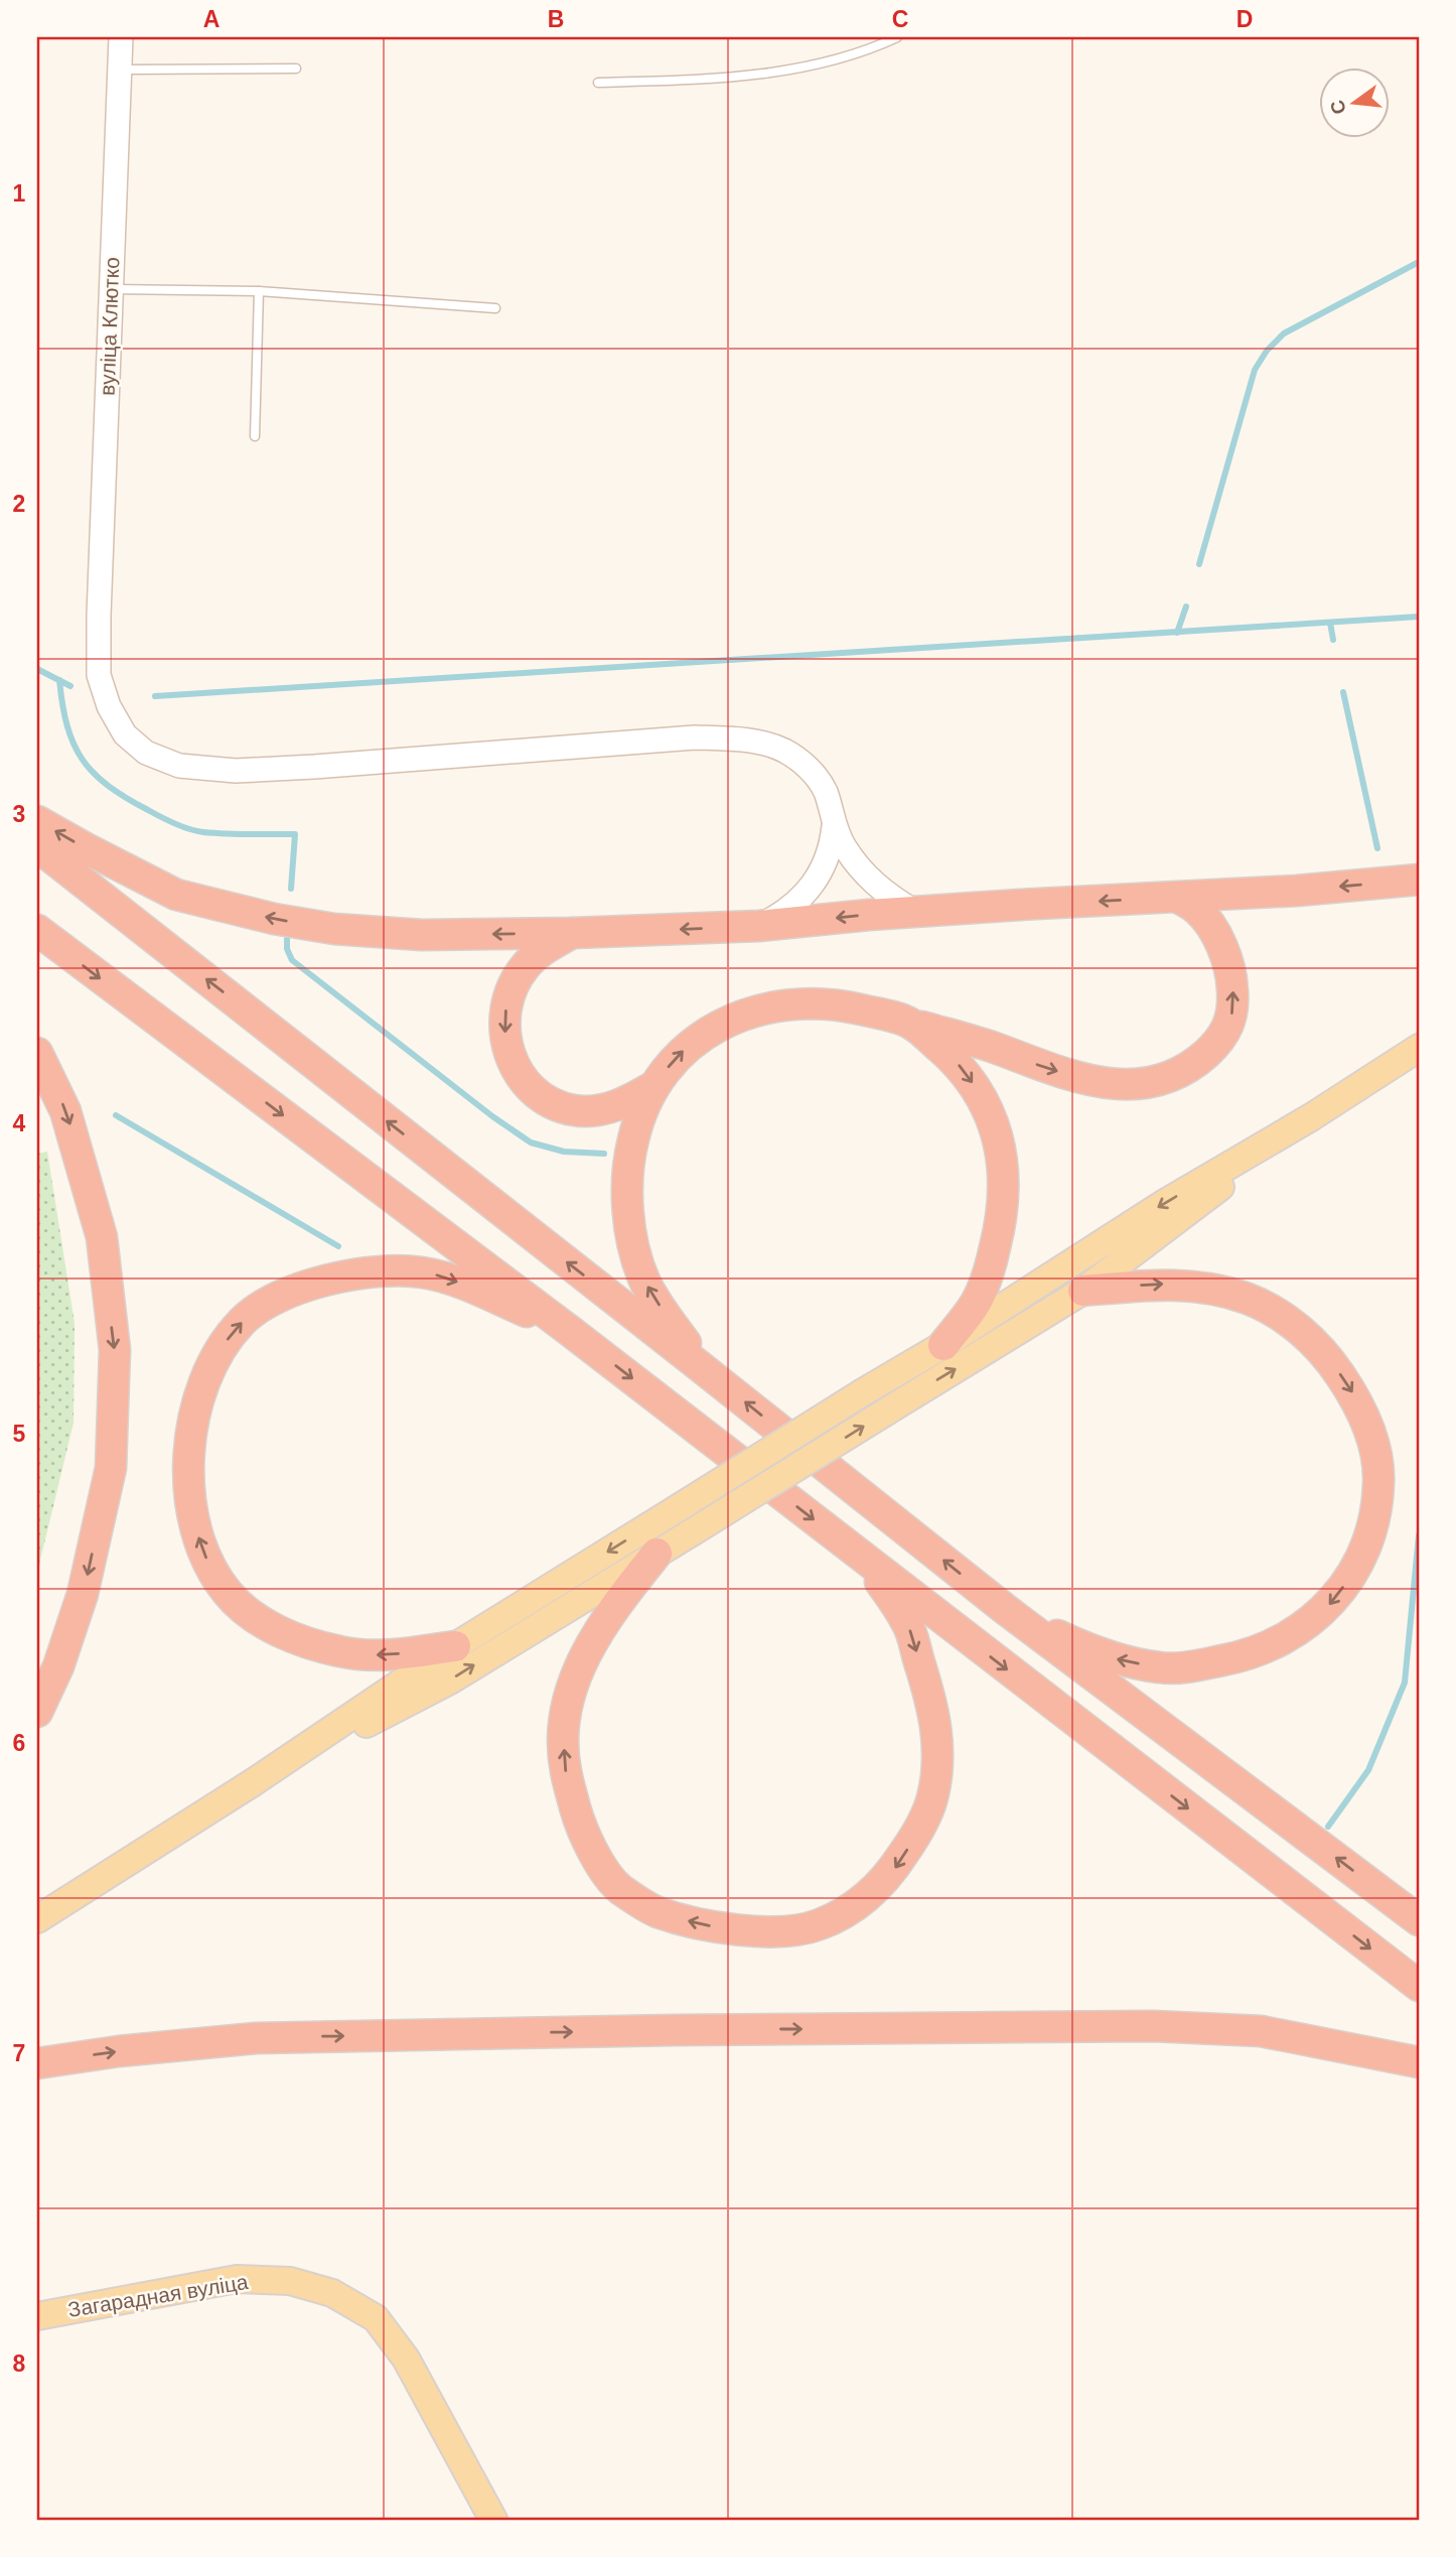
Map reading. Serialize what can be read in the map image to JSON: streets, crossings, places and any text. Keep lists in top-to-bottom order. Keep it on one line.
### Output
{"streets":{"main road":["Загарадная вуліца"],"street":["вуліца Клютко"]},"north":"left","grid":{"columns":["A","B","C","D"],"rows":["1","2","3","4","5","6","7","8"]}}
